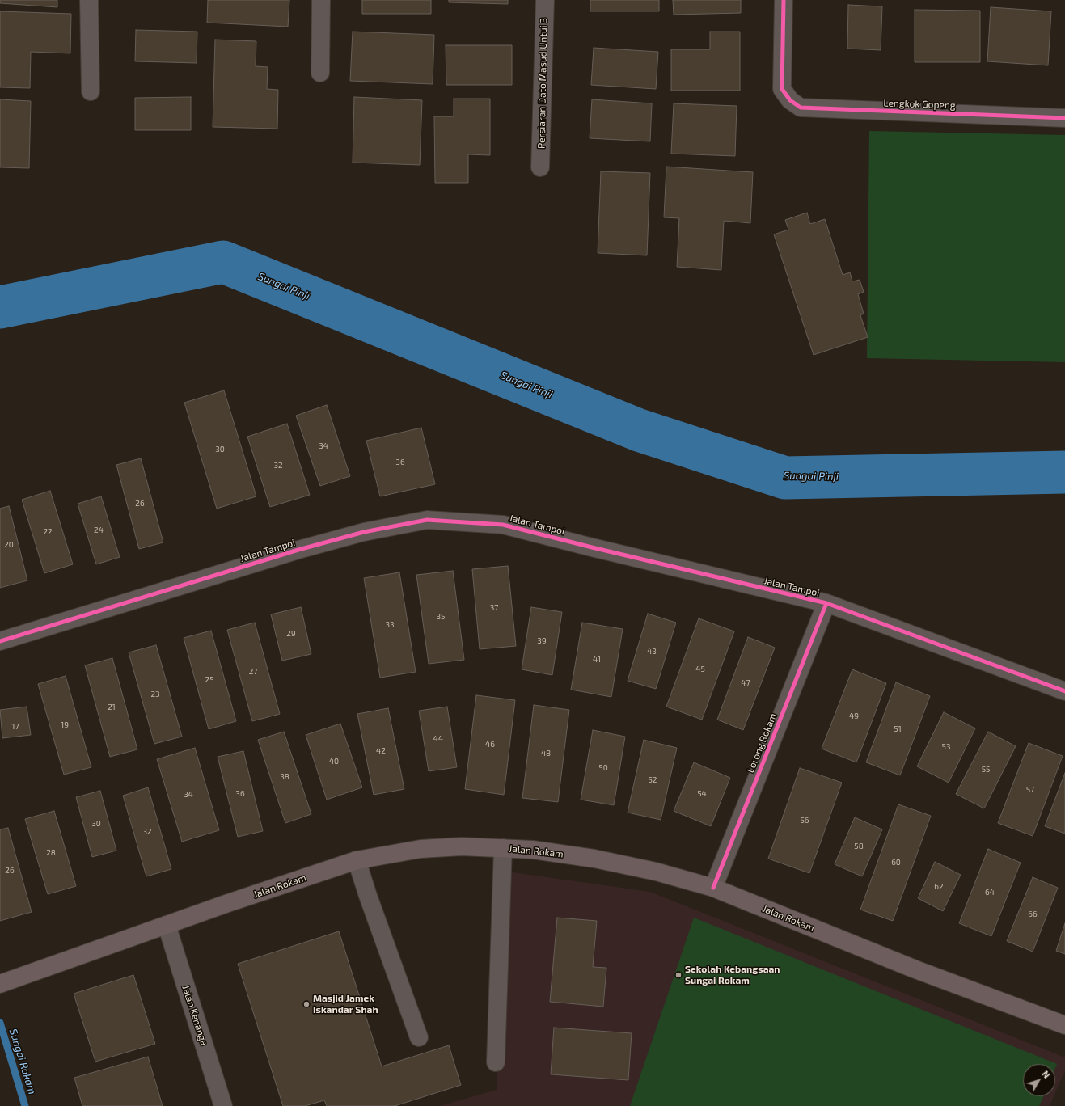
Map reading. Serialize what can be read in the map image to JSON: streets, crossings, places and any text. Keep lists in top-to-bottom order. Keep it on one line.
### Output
{"streets":{"main road":["Jalan Rokam"],"street":["Persiaran Dato Masud Untui 3","Lengkok Gopeng","Jalan Tampoi","Lorong Rokam","Jalan Kenanga"]},"crossings":[["Jalan Tampoi","Lorong Rokam"],["Lorong Rokam","Jalan Rokam"],["Jalan Rokam","Jalan Kenanga"]],"water":["Sungai Pinji","Sungai Rokam"],"places":["Sekolah Kebangsaan Sungai Rokam","Masjid Jamek Iskandar Shah"],"house_numbers":["34","30","36","32","26","24","22","20","37","35","33","29","39","43","41","45","27","25","47","23","21","49","19","17","51","44","46","53","42","48","40","50","55","38","52","57","36","54","34","56","30","32","58","28","60","26","62","64","66"],"north":"top right"}
